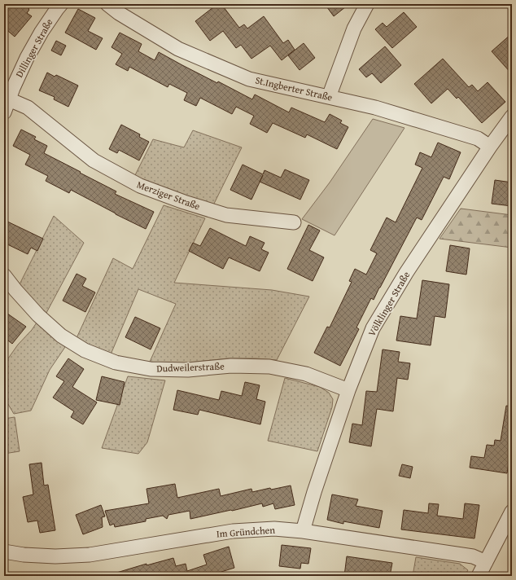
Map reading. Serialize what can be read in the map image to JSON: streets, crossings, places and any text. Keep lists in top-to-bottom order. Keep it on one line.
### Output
{"streets":{"street":["Dillinger Straße","St.Ingberter Straße","Merziger Straße","Völklinger Straße","Dudweilerstraße","Im Gründchen"]},"crossings":[["Dillinger Straße","Merziger Straße"],["St.Ingberter Straße","Völklinger Straße"],["Völklinger Straße","Dudweilerstraße"],["Völklinger Straße","Im Gründchen"]]}
